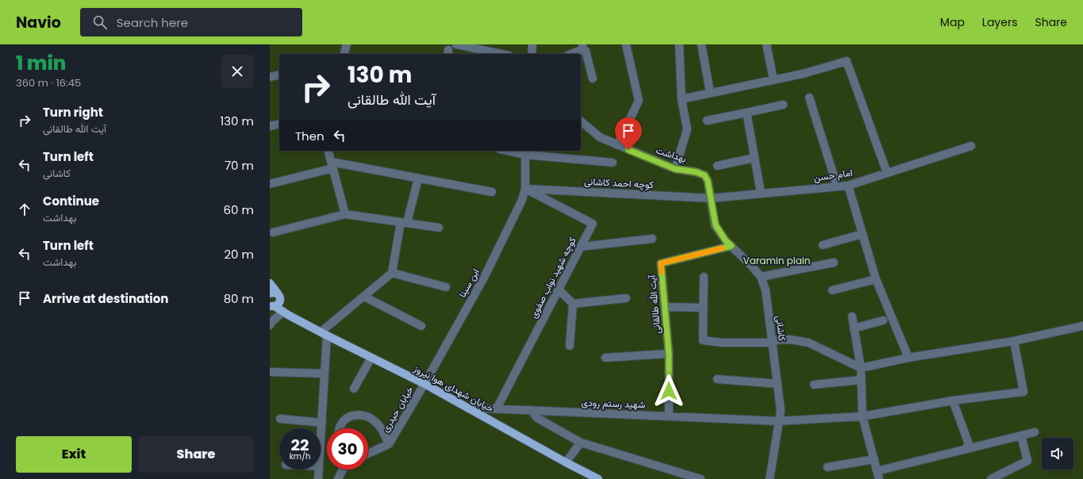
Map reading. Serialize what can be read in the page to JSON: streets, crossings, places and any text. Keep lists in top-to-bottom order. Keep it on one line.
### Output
{"streets":{"main road":["خیابان شهدای هوا نیروز"],"street":["بهداشت","امام حسن","کوچه احمد کاشانی","کوچه شهید نواب صفوی","ابن سینا","آیت الله طالقانی","کاشانی","شهید رستم رودی","خیابان حیدری"]},"crossings":[["بهداشت","امام حسن"],["بهداشت","کوچه احمد کاشانی"],["بهداشت","کاشانی"],["امام حسن","کوچه احمد کاشانی"],["امام حسن","کاشانی"],["کوچه احمد کاشانی","کوچه شهید نواب صفوی"],["کوچه احمد کاشانی","ابن سینا"],["کوچه احمد کاشانی","کاشانی"],["کوچه شهید نواب صفوی","ابن سینا"],["کوچه شهید نواب صفوی","شهید رستم رودی"],["ابن سینا","خیابان شهدای هوا نیروز"],["ابن سینا","خیابان حیدری"],["آیت الله طالقانی","کاشانی"],["آیت الله طالقانی","شهید رستم رودی"],["کاشانی","شهید رستم رودی"],["خیابان شهدای هوا نیروز","شهید رستم رودی"],["خیابان شهدای هوا نیروز","خیابان حیدری"]],"parks":["Varamin plain"],"page":{"header":"Navio","search":"Search here","nav":["Map","Layers","Share"],"heading":["1 min","360 m · 16:45"],"turn":["130 m","آیت الله طالقانی"],"list":[{"name":"Turn right","note":"آیت الله طالقانی","value":"130 m"},{"name":"Turn left","note":"کاشانی","value":"70 m"},{"name":"Continue","note":"بهداشت","value":"60 m"},{"name":"Turn left","note":"بهداشت","value":"20 m"},{"name":"Arrive at destination","value":"80 m"}],"then":"Then","speed":"22 km/h","limit":"30","buttons":["Exit","Share"]}}
